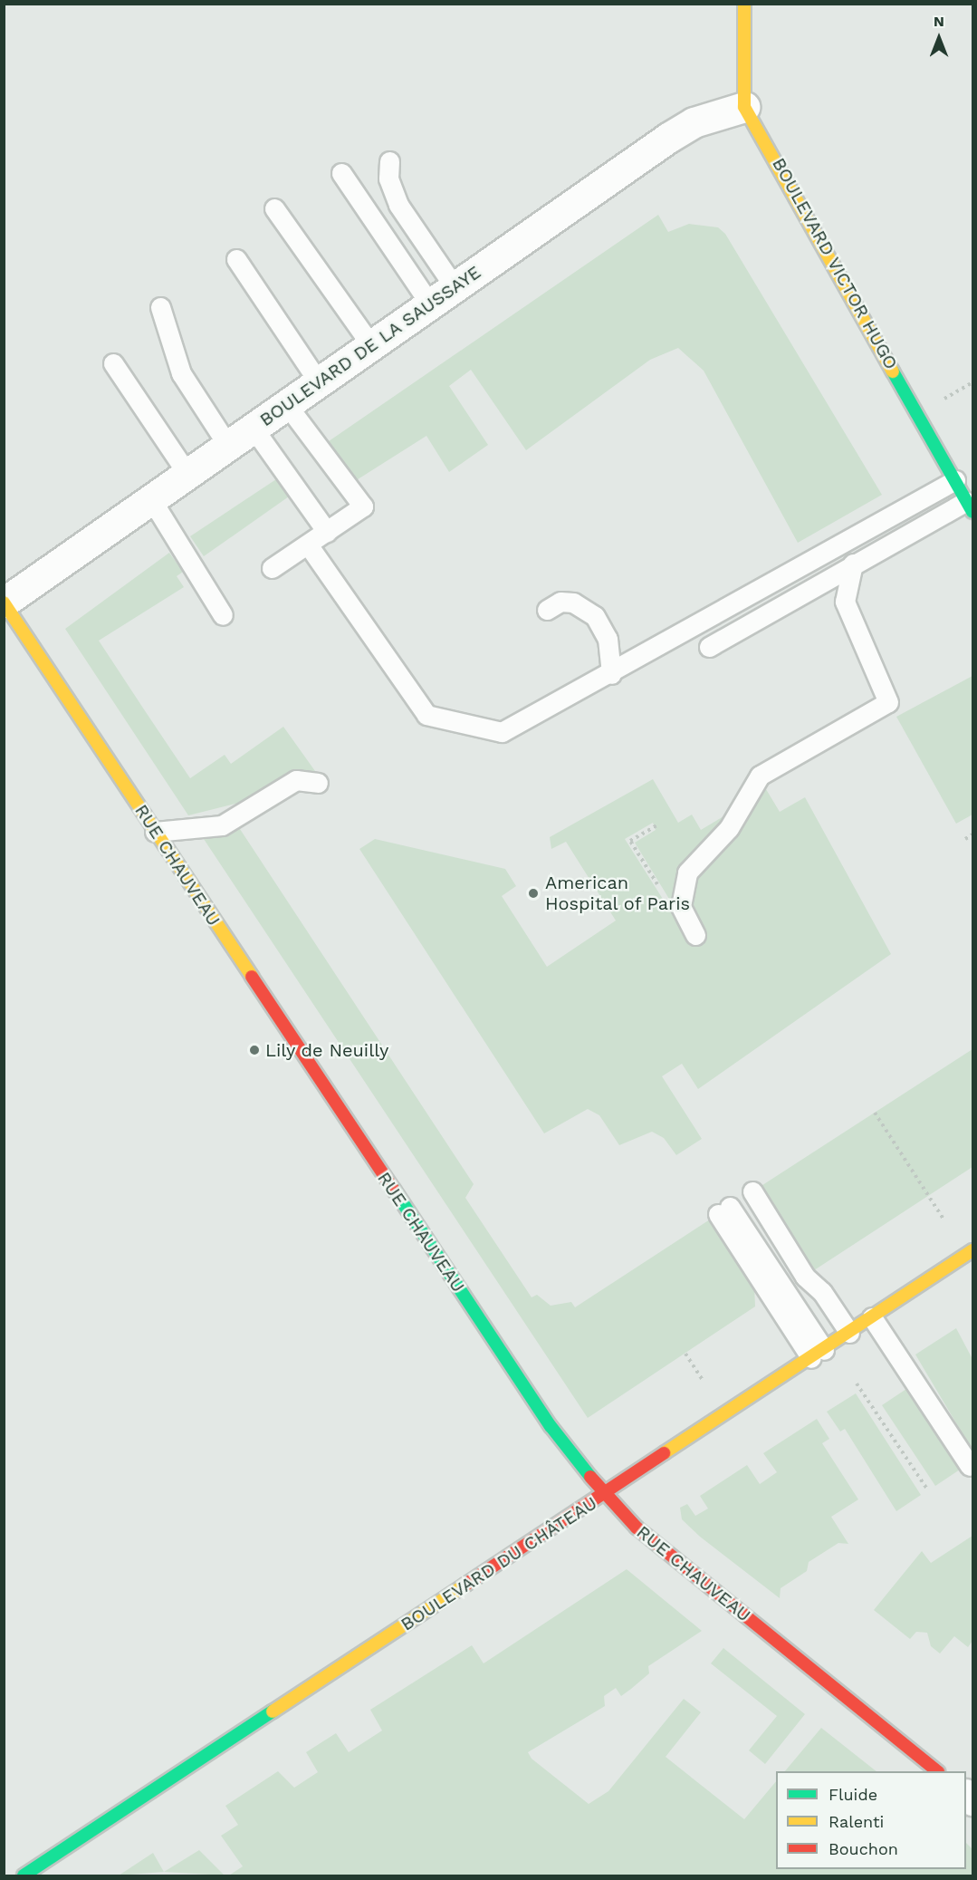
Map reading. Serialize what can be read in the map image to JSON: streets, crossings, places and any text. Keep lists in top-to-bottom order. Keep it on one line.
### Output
{"streets":{"street":["BOULEVARD VICTOR HUGO","BOULEVARD DE LA SAUSSAYE","RUE CHAUVEAU","BOULEVARD DU CHÂTEAU"]},"crossings":[["BOULEVARD VICTOR HUGO","BOULEVARD DE LA SAUSSAYE"],["BOULEVARD DE LA SAUSSAYE","RUE CHAUVEAU"],["RUE CHAUVEAU","BOULEVARD DU CHÂTEAU"]],"places":["American Hospital of Paris","Lily de Neuilly"],"legend":["Fluide","Ralenti","Bouchon"],"north":"top"}
